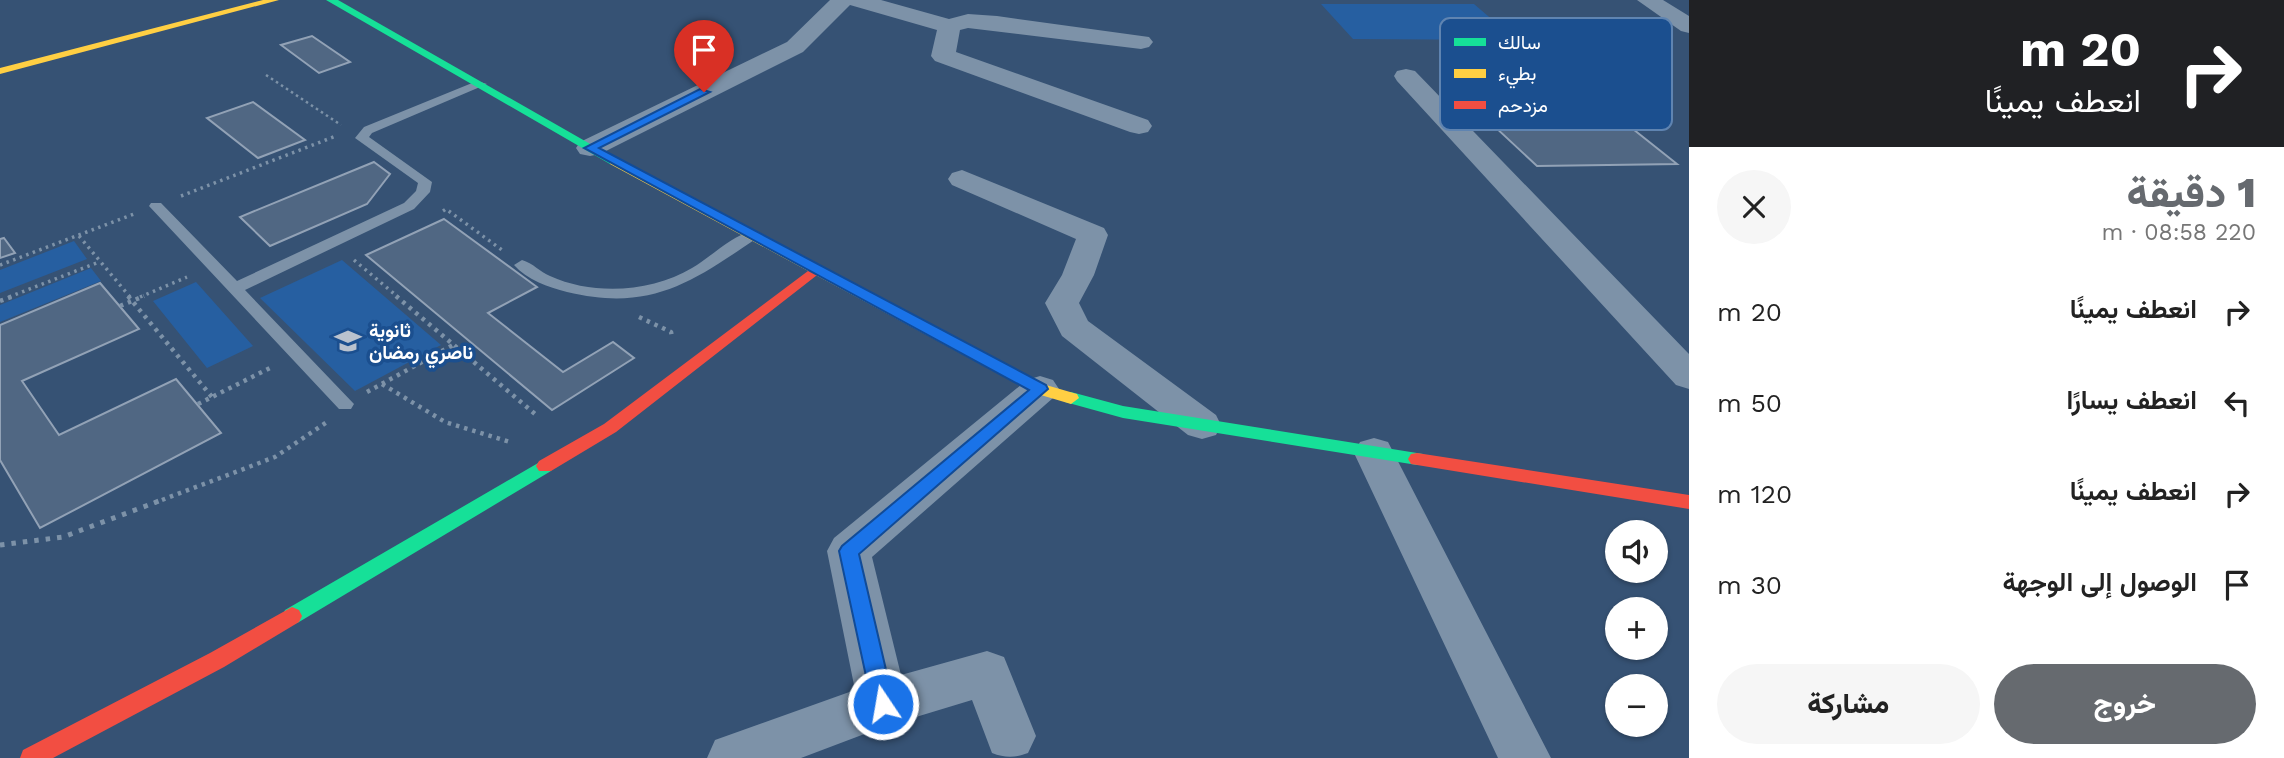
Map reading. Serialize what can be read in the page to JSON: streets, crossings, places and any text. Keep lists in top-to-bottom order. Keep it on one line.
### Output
{"places":{"school or university":["ثانوية ناصري رمضان"]},"legend":["سالك","بطيء","مزدحم"],"page":{"turn":["20 m","انعطف يمينًا"],"heading":["1 دقيقة","220 m · 08:58"],"list":[{"name":"انعطف يمينًا","value":"20 m"},{"name":"انعطف يسارًا","value":"50 m"},{"name":"انعطف يمينًا","value":"120 m"},{"name":"الوصول إلى الوجهة","value":"30 m"}],"map_buttons":["+","−"],"buttons":["خروج","مشاركة"]}}
